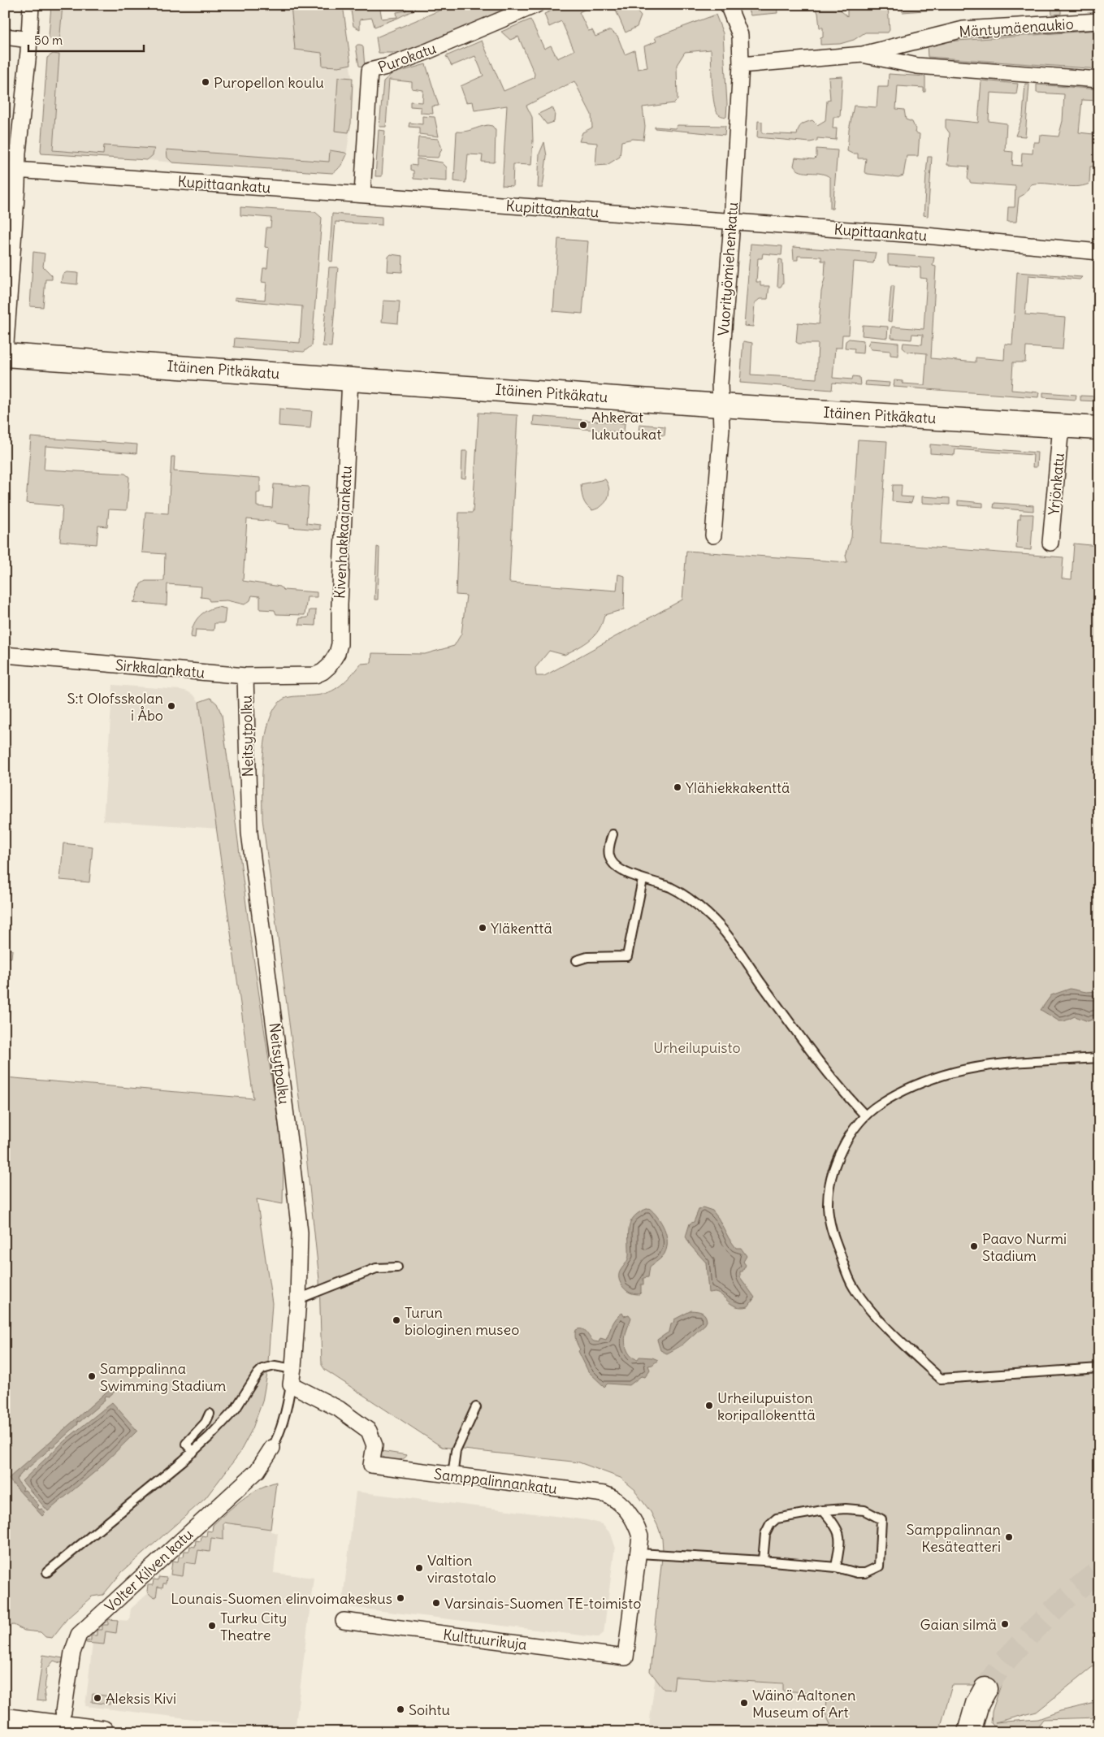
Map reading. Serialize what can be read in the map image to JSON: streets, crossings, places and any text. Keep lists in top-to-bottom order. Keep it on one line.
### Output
{"streets":{"main road":["Itäinen Pitkäkatu"],"street":["Mäntymäenaukio","Purokatu","Kupittaankatu","Vuorityömiehenkatu","Yrjönkatu","Kivenhakkaajankatu","Sirkkalankatu","Neitsytpolku","Samppalinnankatu","Volter Kilven katu","Kulttuurikuja"]},"crossings":[["Mäntymäenaukio","Vuorityömiehenkatu"],["Purokatu","Kupittaankatu"],["Kupittaankatu","Vuorityömiehenkatu"],["Vuorityömiehenkatu","Itäinen Pitkäkatu"],["Itäinen Pitkäkatu","Yrjönkatu"],["Itäinen Pitkäkatu","Kivenhakkaajankatu"],["Kivenhakkaajankatu","Sirkkalankatu"],["Sirkkalankatu","Neitsytpolku"],["Neitsytpolku","Samppalinnankatu"],["Neitsytpolku","Volter Kilven katu"],["Samppalinnankatu","Kulttuurikuja"]],"parks":["Urheilupuisto"],"places":["Puropellon koulu","Ahkerat lukutoukat","S:t Olofsskolan i Åbo","Ylähiekkakenttä","Yläkenttä","Paavo Nurmi Stadium","Turun biologinen museo","Samppalinna Swimming Stadium","Urheilupuiston koripallokenttä","Samppalinnan Kesäteatteri","Valtion virastotalo","Lounais-Suomen elinvoimakeskus","Varsinais-Suomen TE-toimisto","Gaian silmä","Turku City Theatre","Aleksis Kivi","Wäinö Aaltonen Museum of Art","Soihtu"],"scale_bar":"50 m"}
